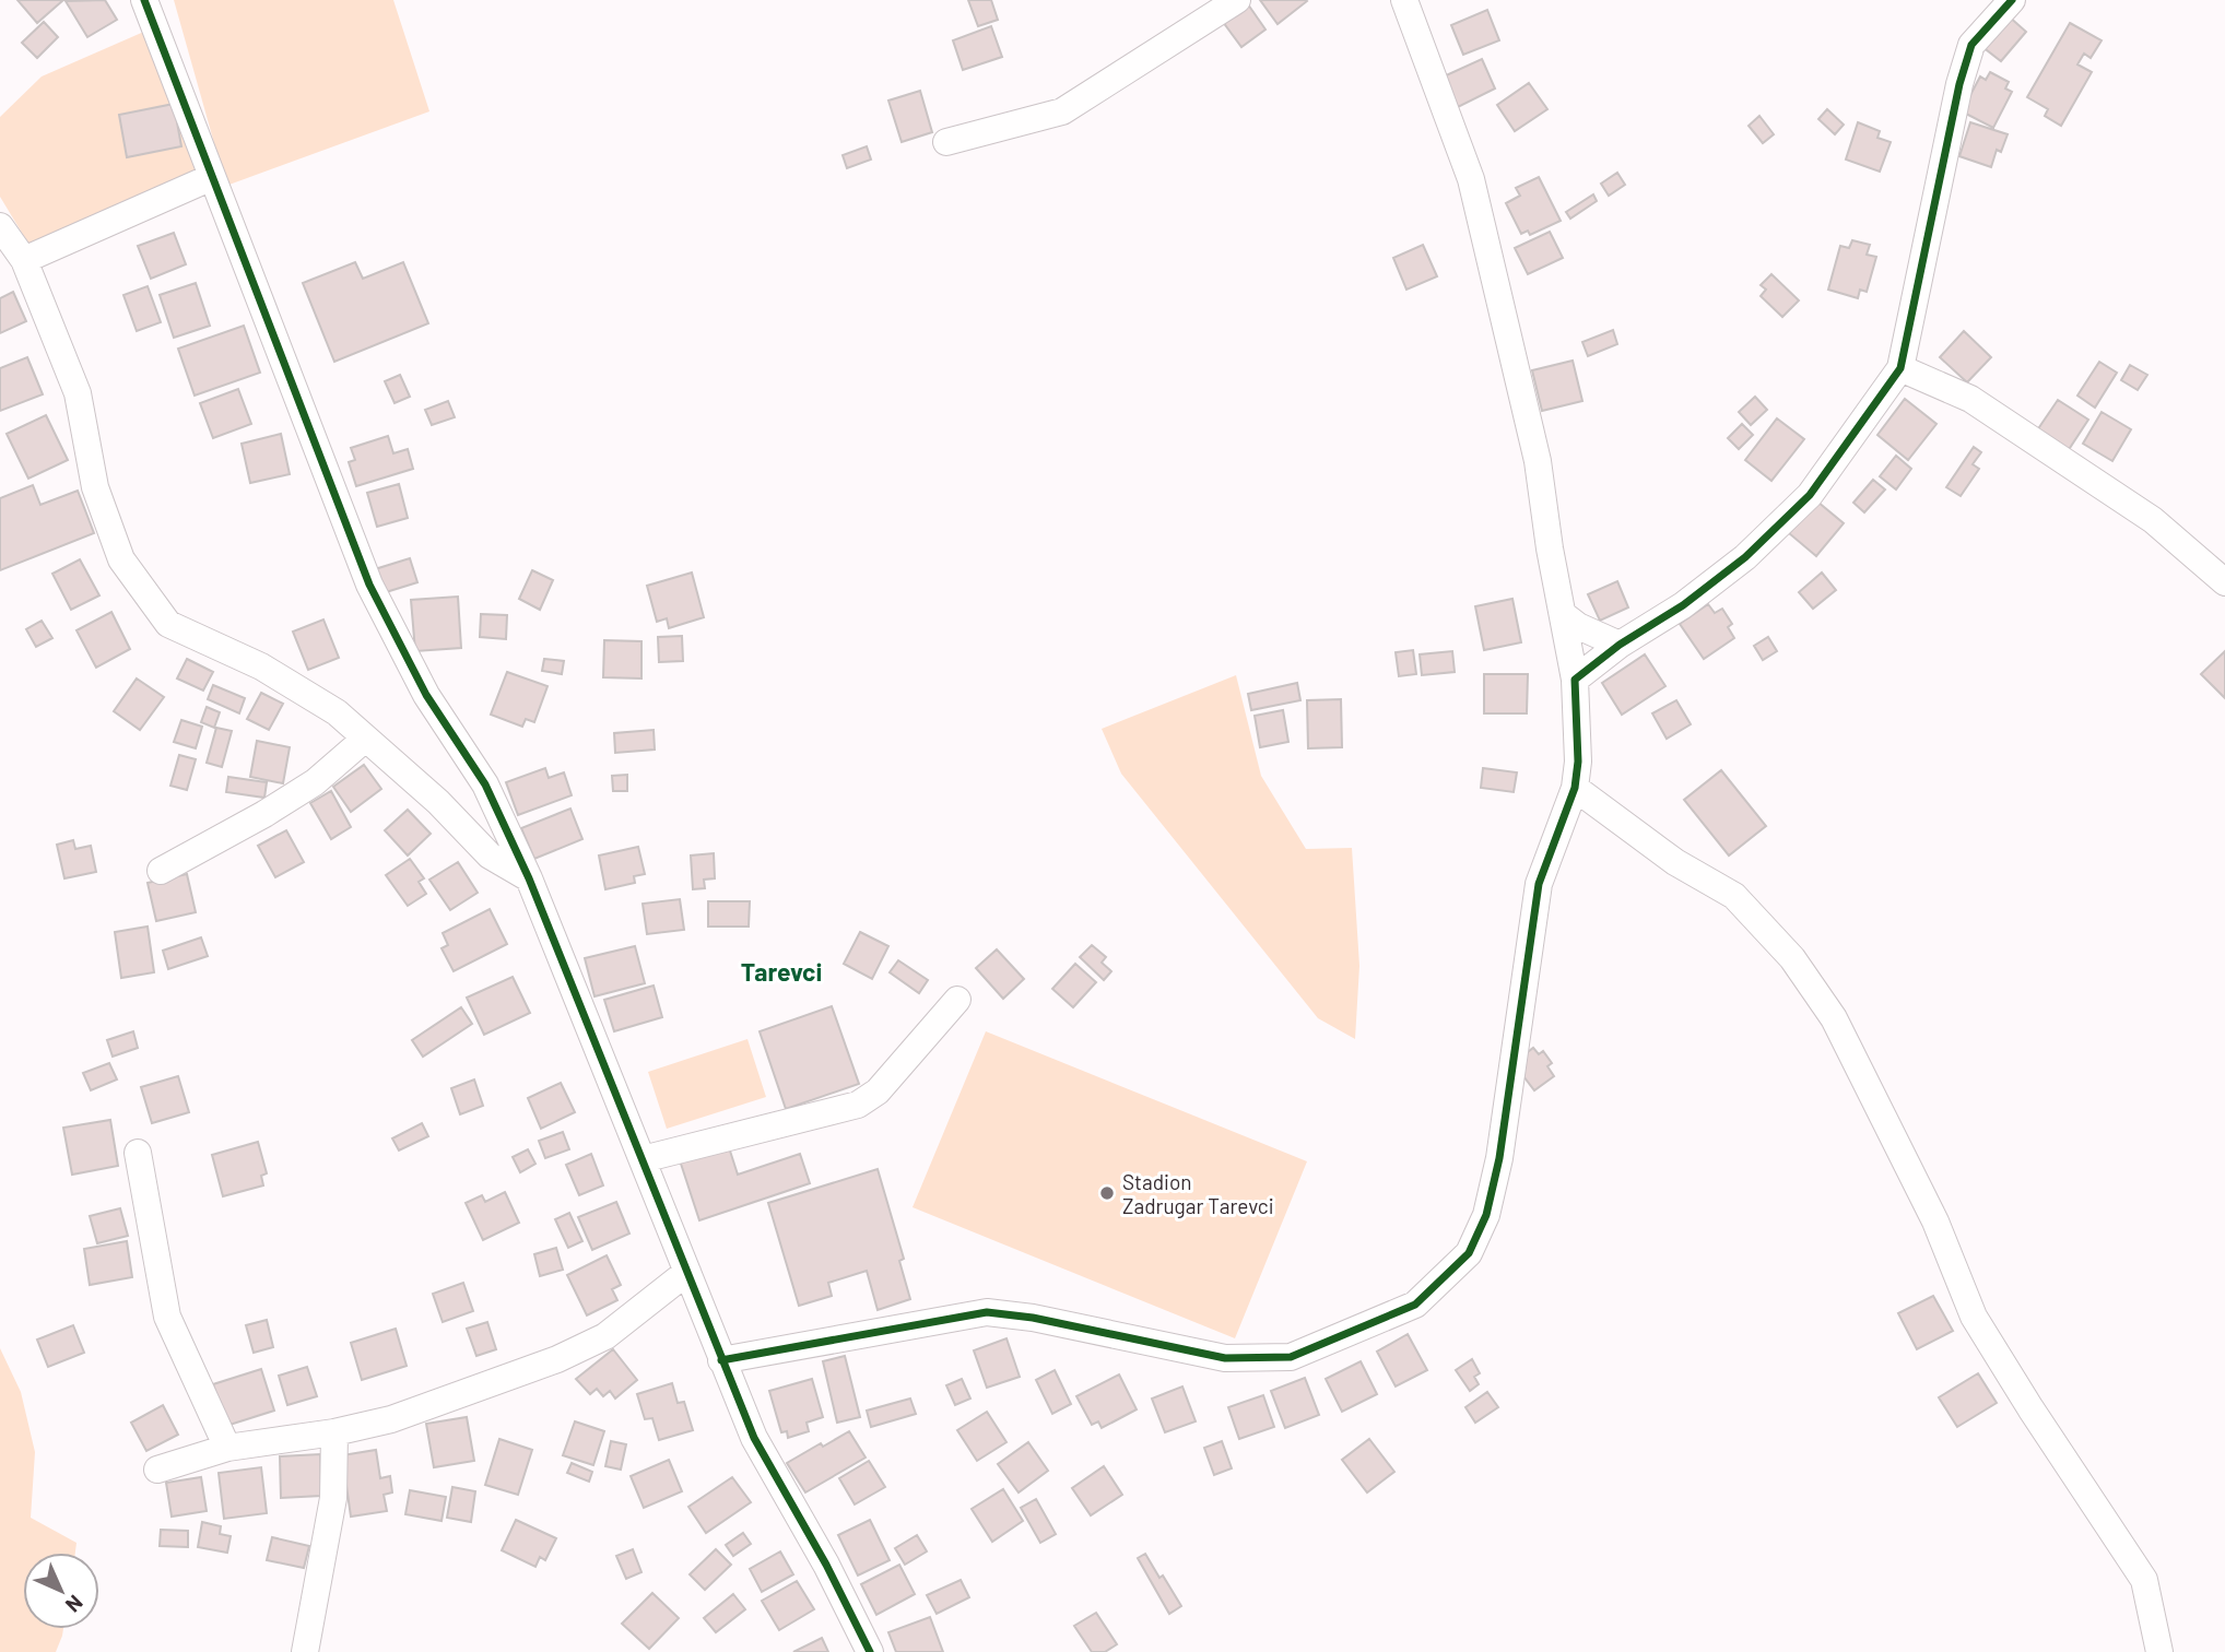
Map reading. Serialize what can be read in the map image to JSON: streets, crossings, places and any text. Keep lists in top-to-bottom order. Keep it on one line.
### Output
{"districts":["Tarevci"],"places":["Stadion Zadrugar Tarevci"],"north":"bottom right"}
